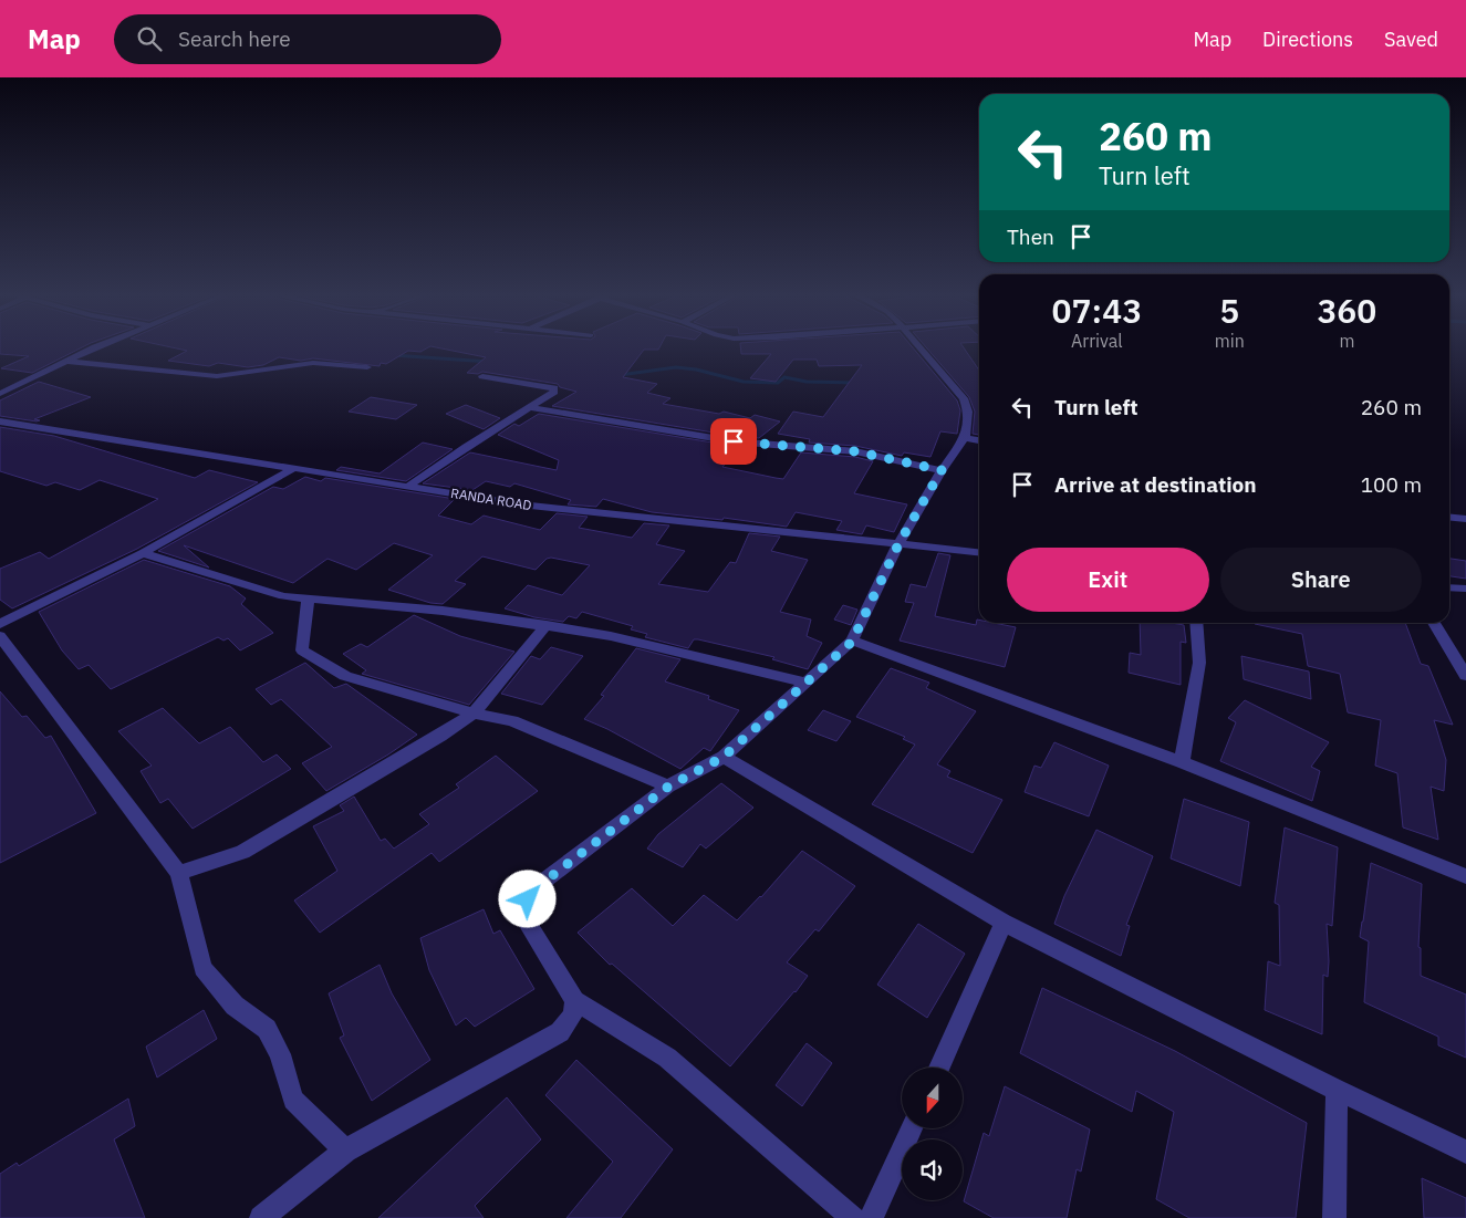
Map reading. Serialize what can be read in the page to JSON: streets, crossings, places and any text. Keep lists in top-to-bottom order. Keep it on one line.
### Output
{"streets":{"street":["RANDA ROAD"]},"north":"bottom","page":{"header":"Map","search":"Search here","nav":["Map","Directions","Saved"],"turn":["260 m","Turn left"],"then":"Then","eta":["07:43","Arrival","5","min","360","m"],"list":[{"name":"Turn left","value":"260 m"},{"name":"Arrive at destination","value":"100 m"}],"buttons":["Exit","Share"]}}
